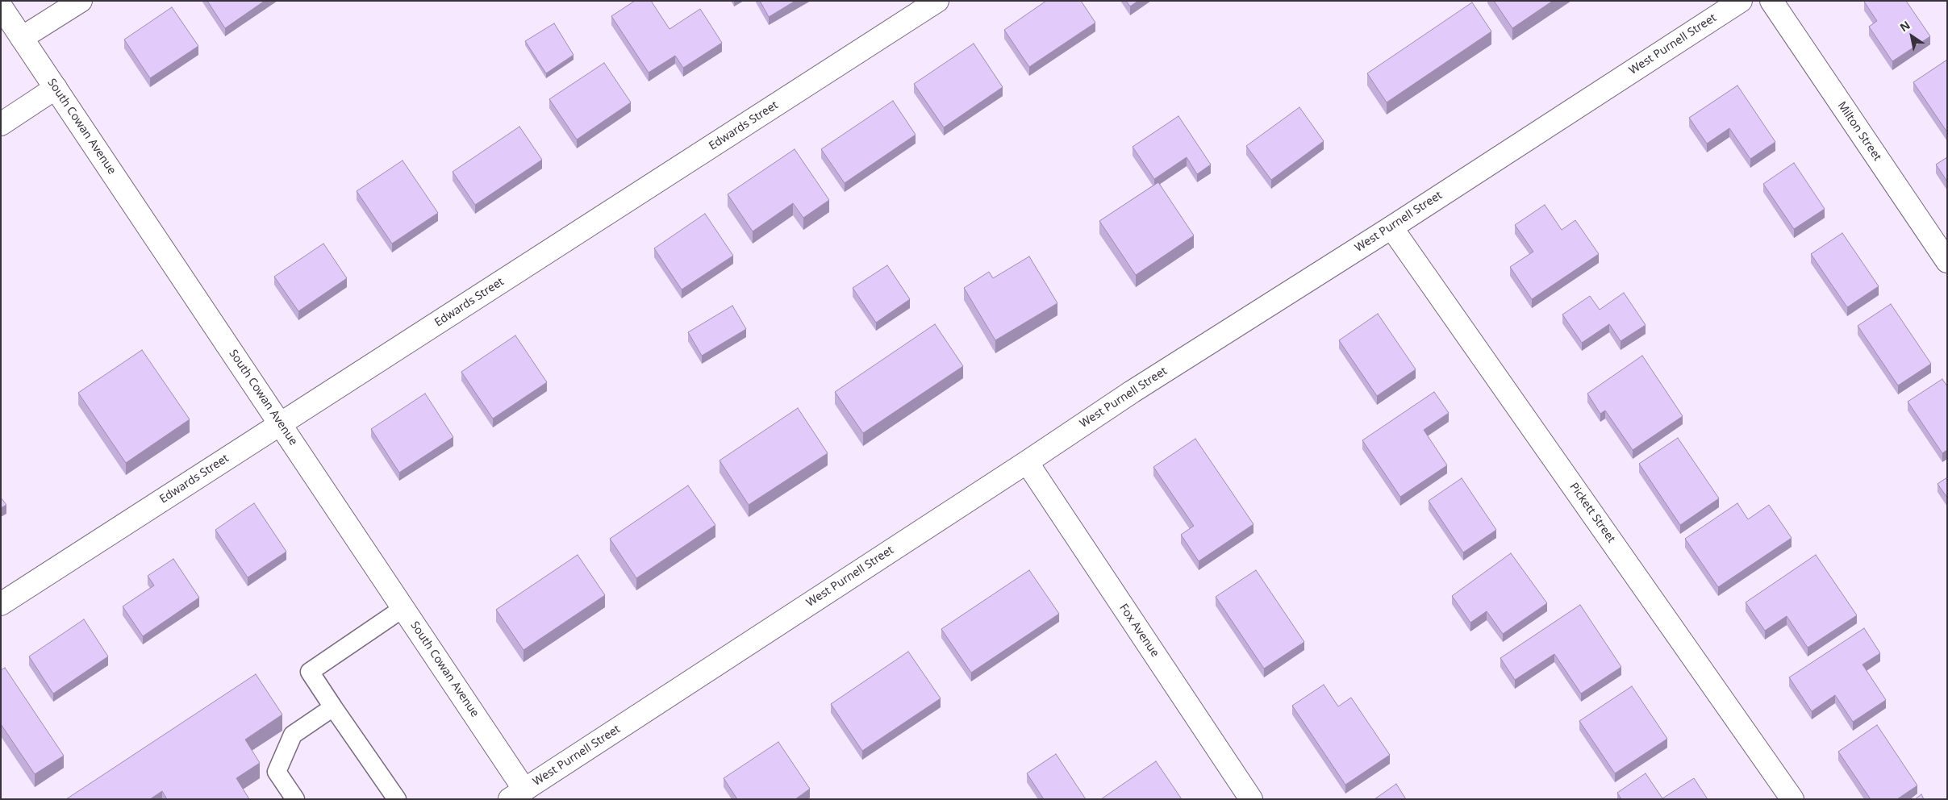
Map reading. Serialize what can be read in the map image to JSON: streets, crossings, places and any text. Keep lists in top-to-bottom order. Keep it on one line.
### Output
{"streets":{"street":["West Purnell Street","Edwards Street","South Cowan Avenue","Milton Street","Pickett Street","Fox Avenue"]},"crossings":[["West Purnell Street","South Cowan Avenue"],["West Purnell Street","Pickett Street"],["West Purnell Street","Fox Avenue"],["Edwards Street","South Cowan Avenue"]],"north":"top left"}
